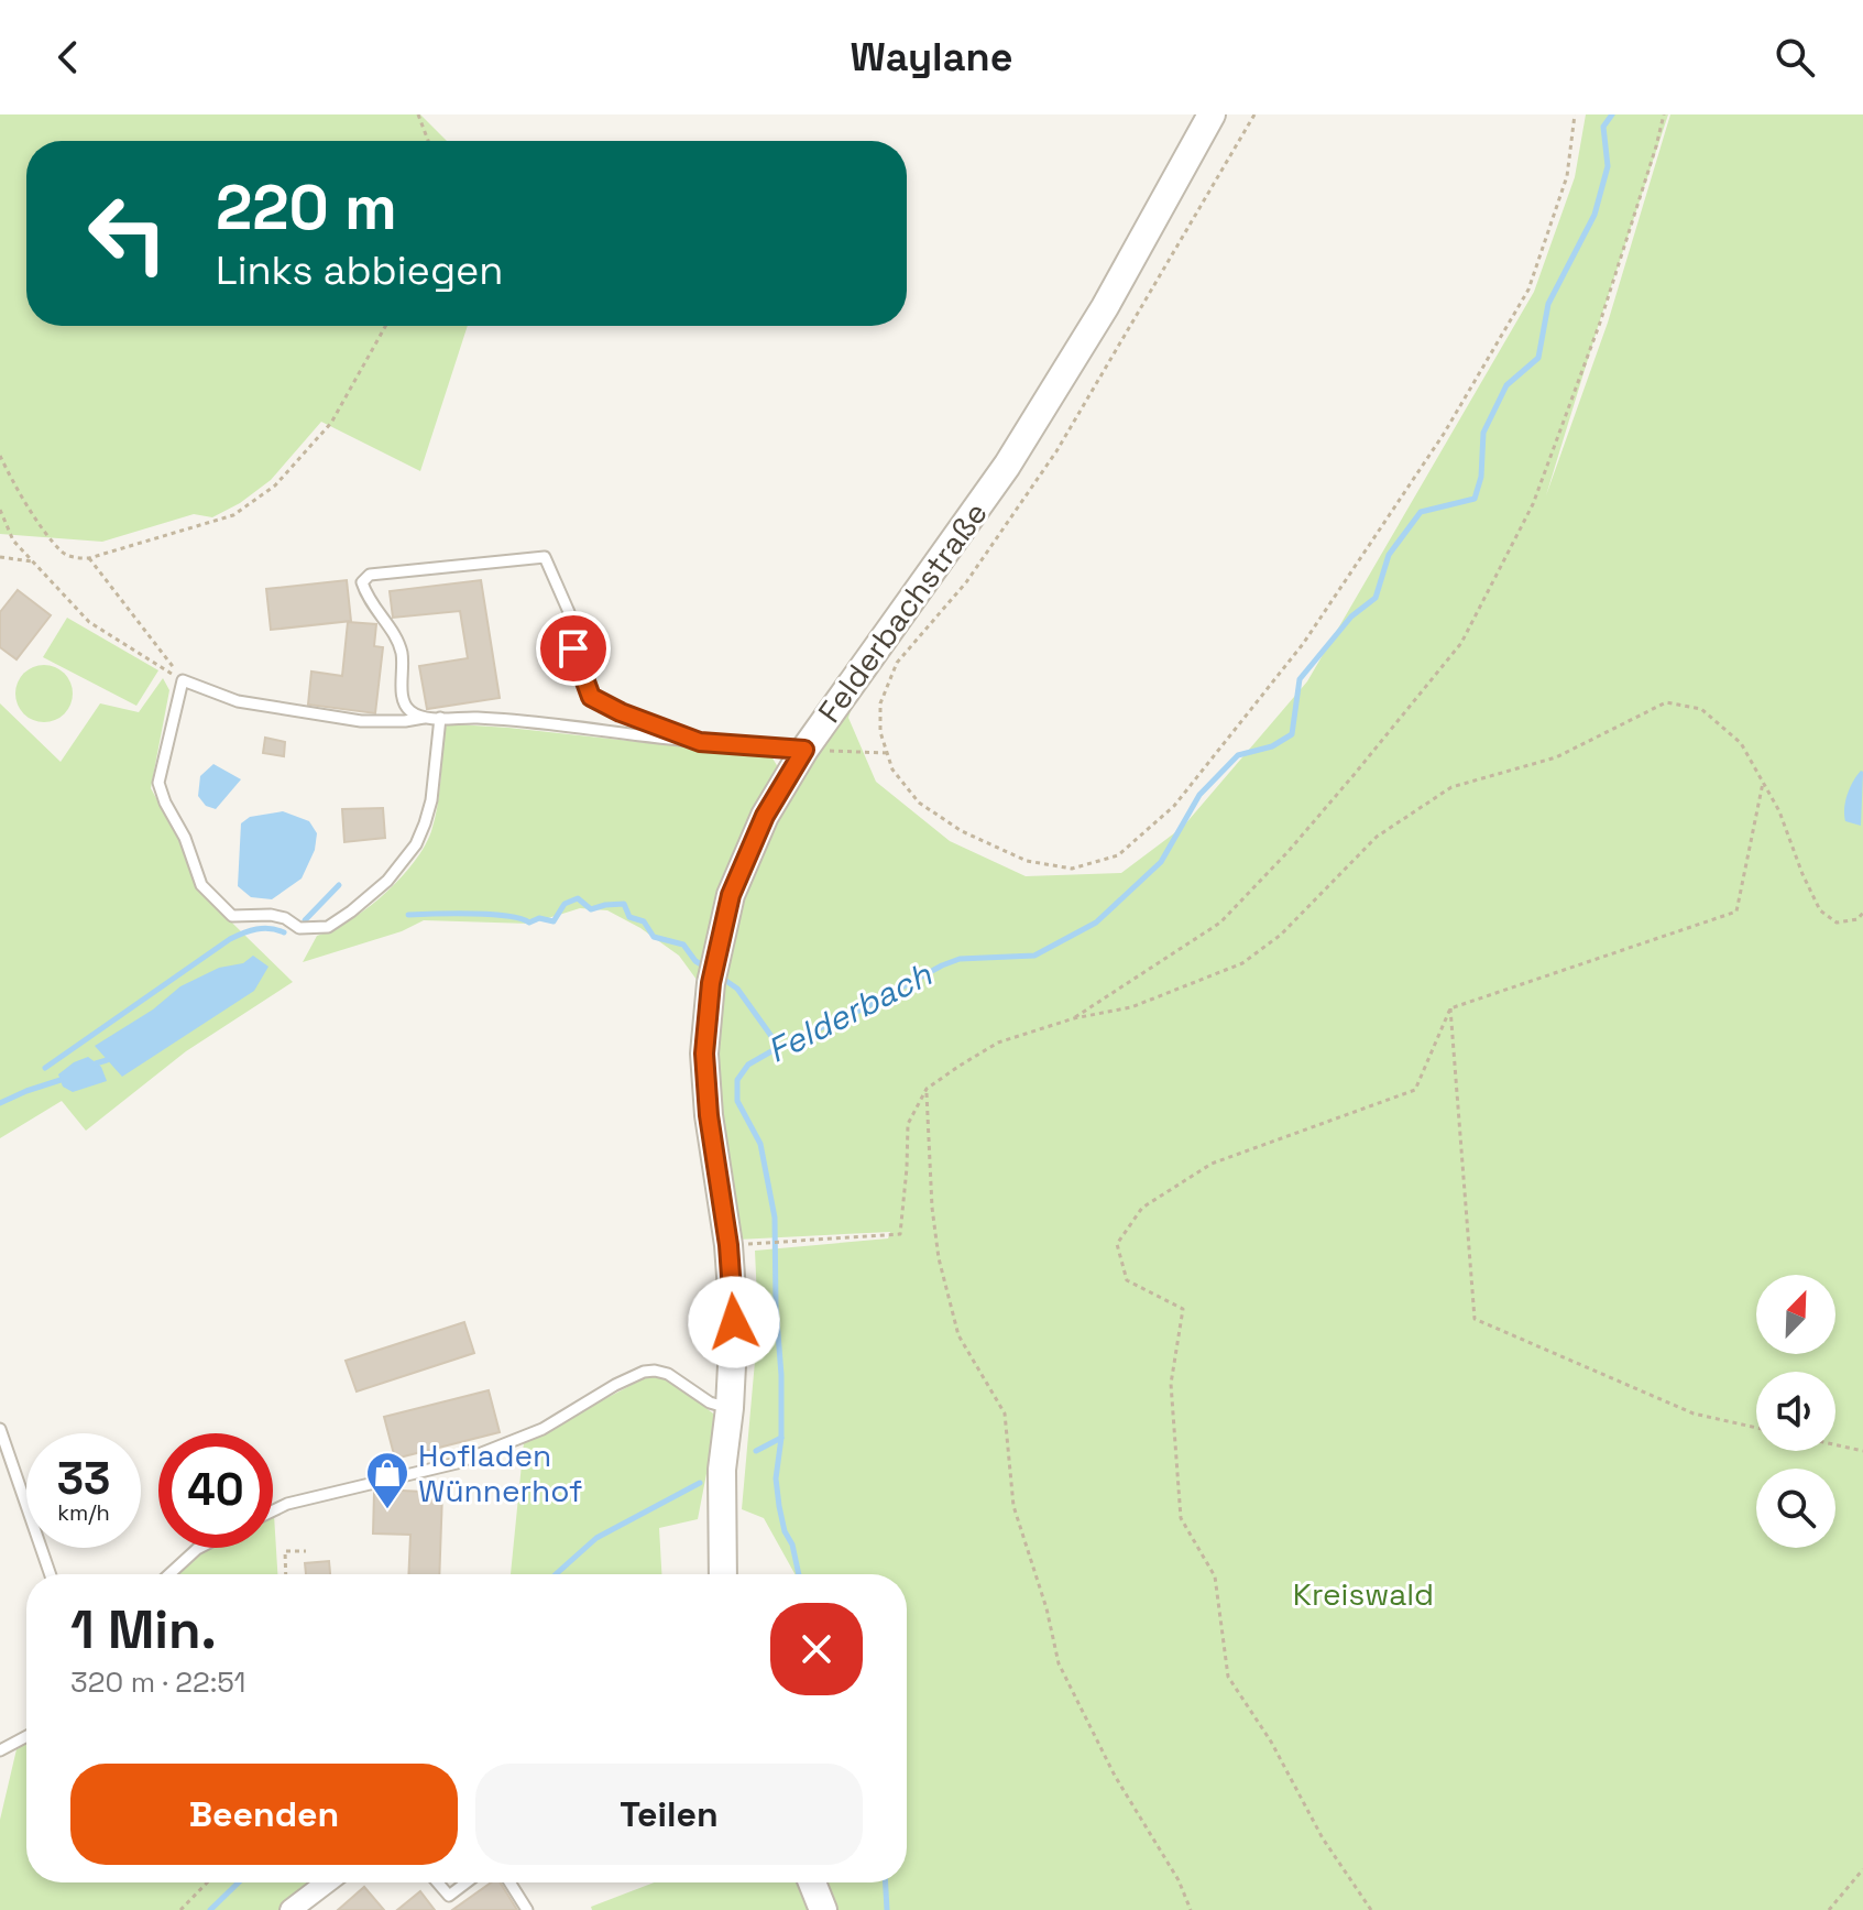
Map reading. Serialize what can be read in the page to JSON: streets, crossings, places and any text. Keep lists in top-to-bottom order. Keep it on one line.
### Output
{"streets":{"street":["Felderbachstraße"]},"water":["Felderbach"],"parks":["Kreiswald"],"places":{"shop":["Hofladen Wünnerhof"]},"north":"top right","page":{"header":"Waylane","turn":["220 m","Links abbiegen"],"speed":"33 km/h","limit":"40","heading":["1 Min.","320 m · 22:51"],"buttons":["Beenden","Teilen"]}}
